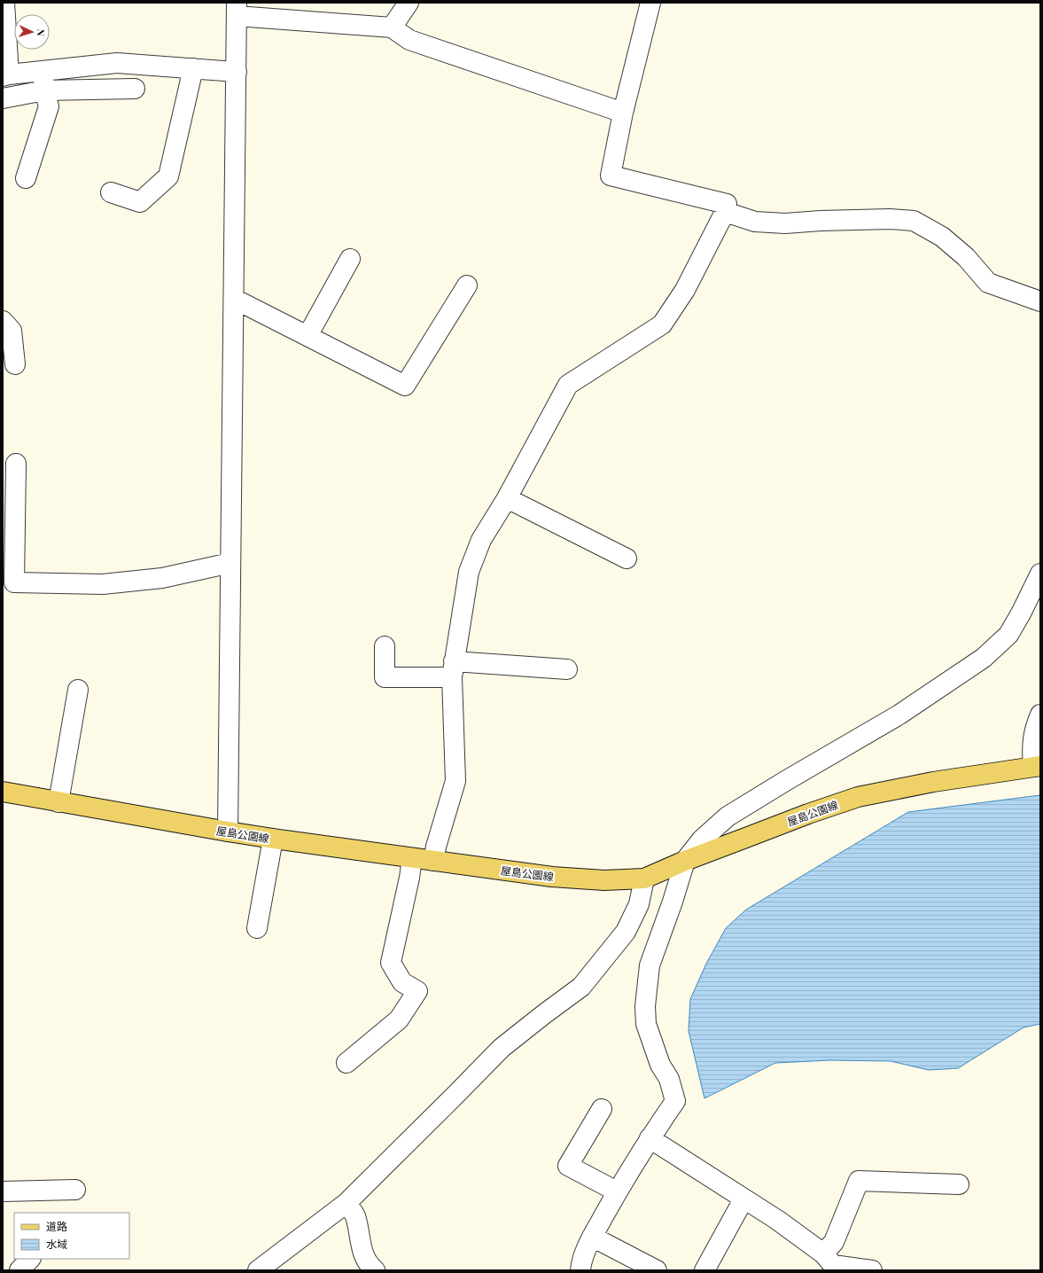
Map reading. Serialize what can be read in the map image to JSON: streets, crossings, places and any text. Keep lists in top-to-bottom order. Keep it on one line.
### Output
{"streets":{"main road":["屋島公園線"]},"legend":["道路","水域"],"north":"right"}
